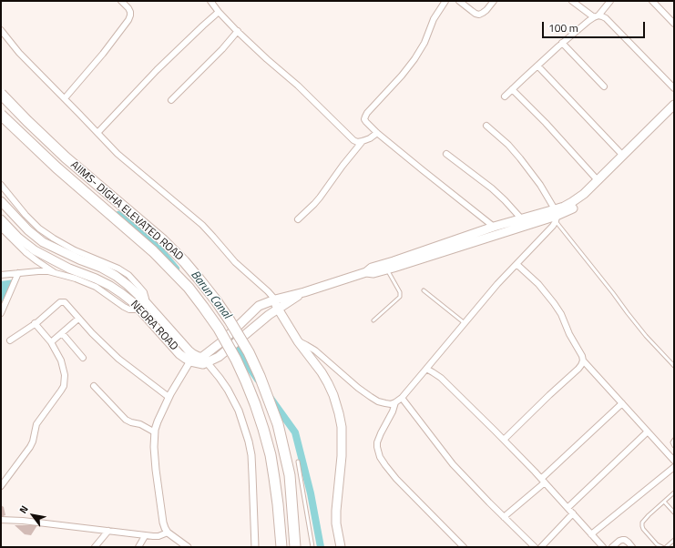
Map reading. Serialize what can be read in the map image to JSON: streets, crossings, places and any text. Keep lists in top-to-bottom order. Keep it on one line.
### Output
{"streets":{"highway":["AIIMS- DIGHA ELEVATED ROAD"],"main road":["NEORA ROAD"]},"water":["Barun Canal"],"scale_bar":"100 m","north":"top left"}
